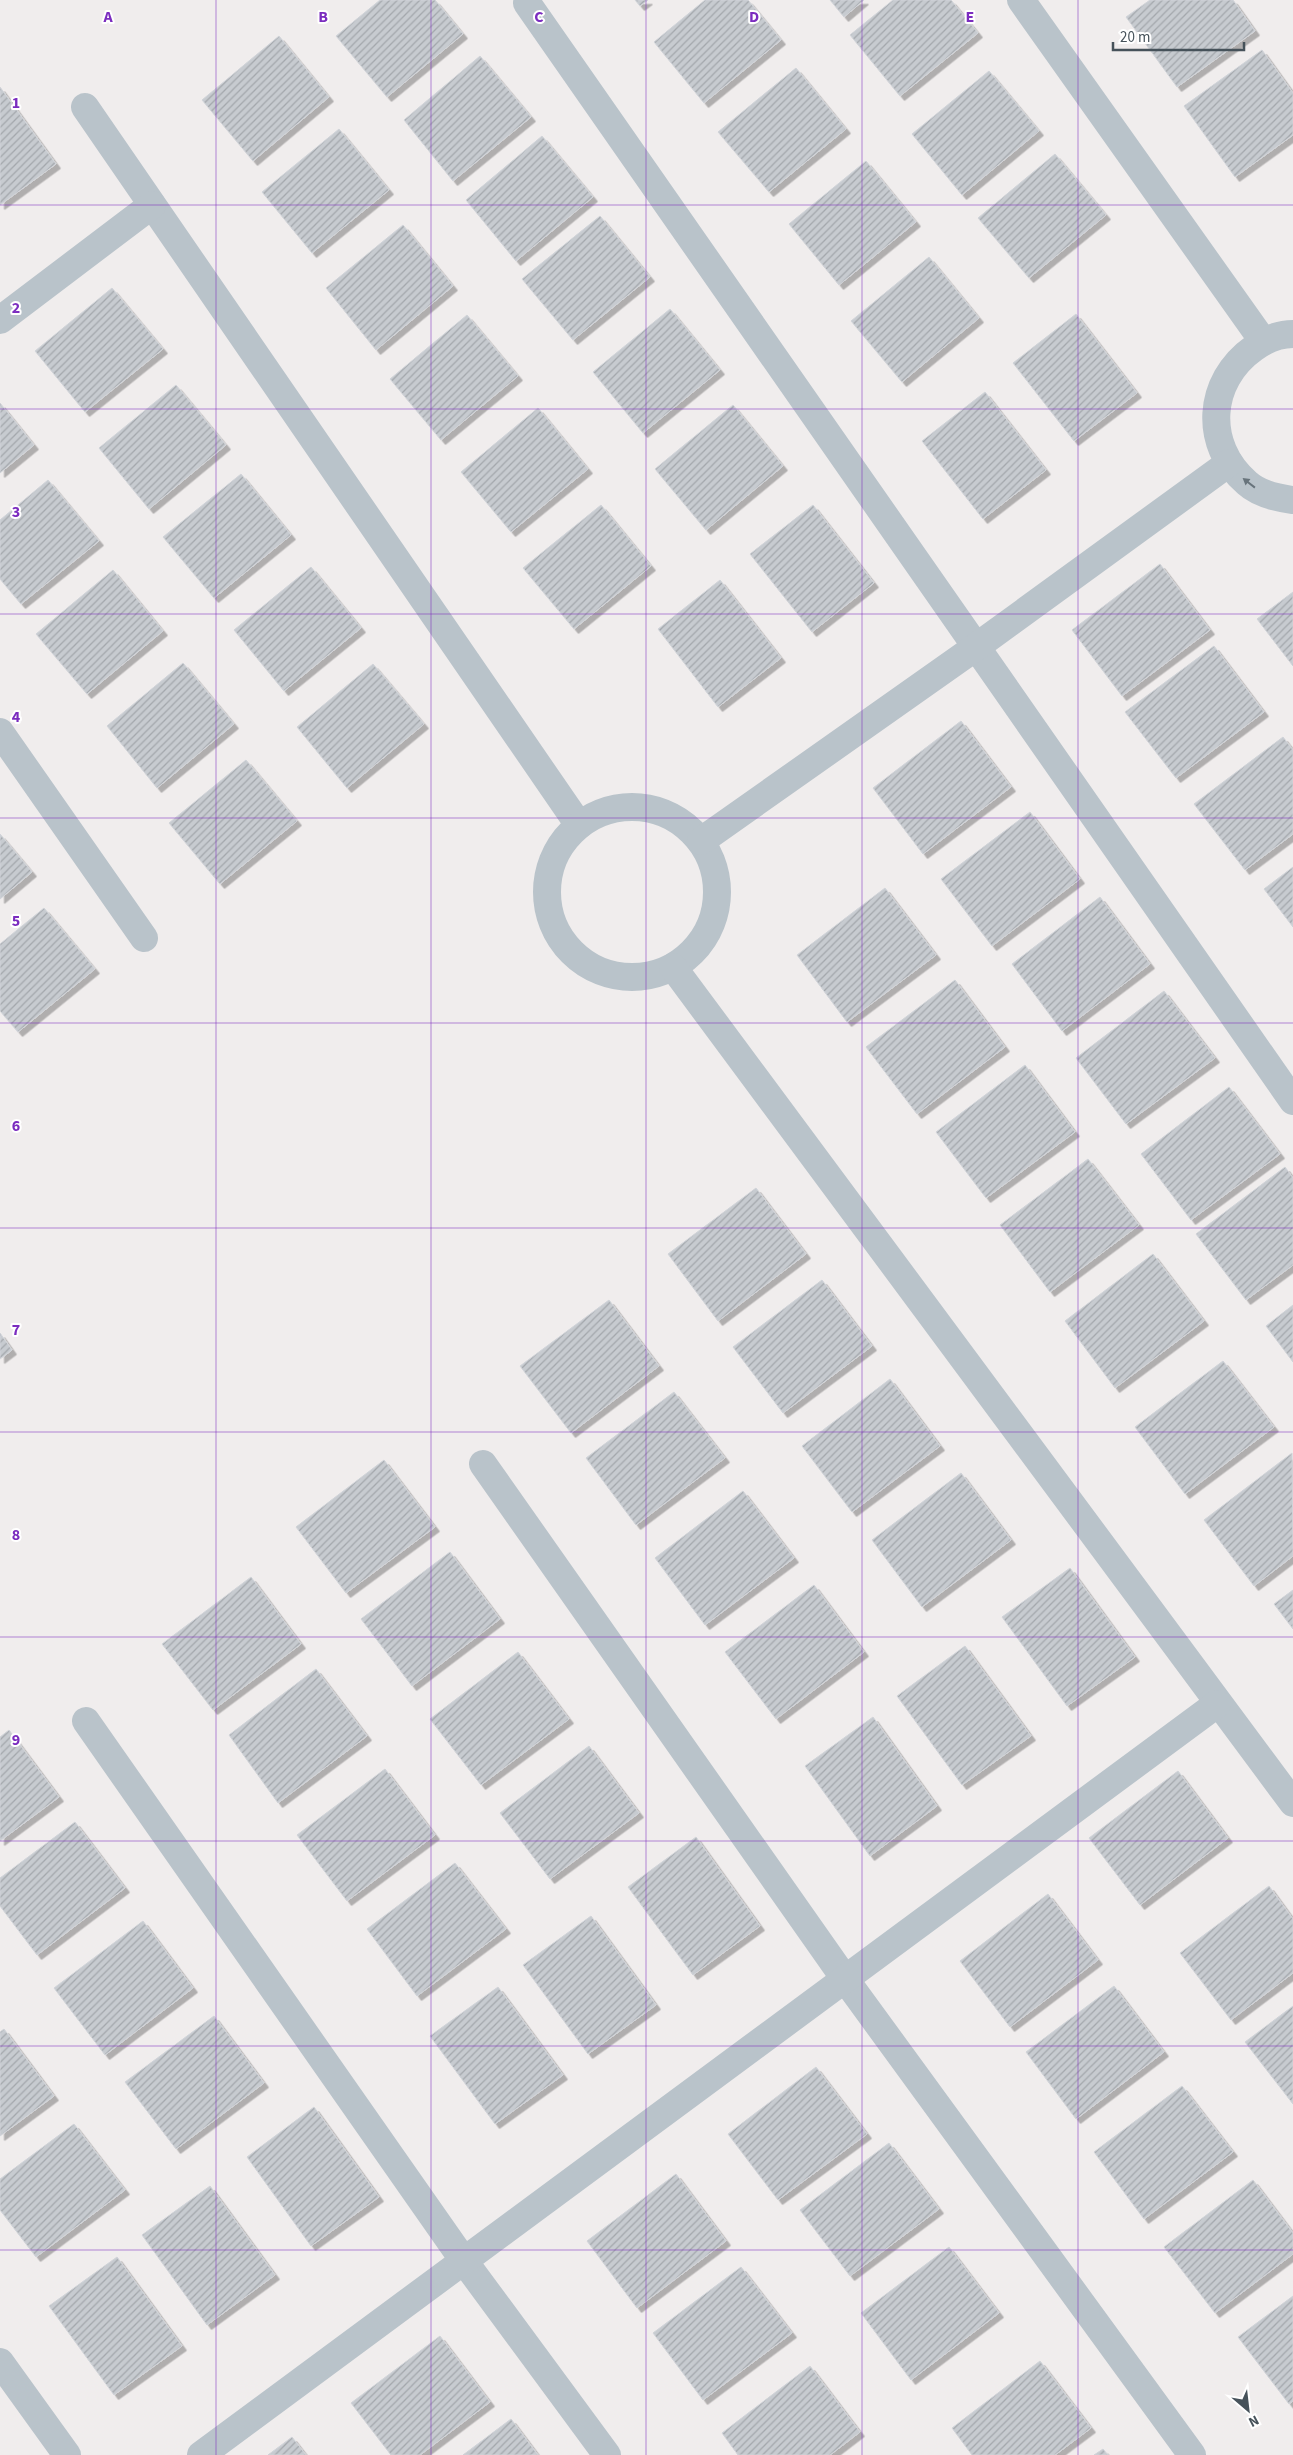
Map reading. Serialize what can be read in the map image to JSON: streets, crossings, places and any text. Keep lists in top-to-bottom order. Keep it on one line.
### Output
{"scale_bar":"20 m","north":"bottom right","grid":{"columns":["A","B","C","D","E"],"rows":["1","2","3","4","5","6","7","8","9"]}}
